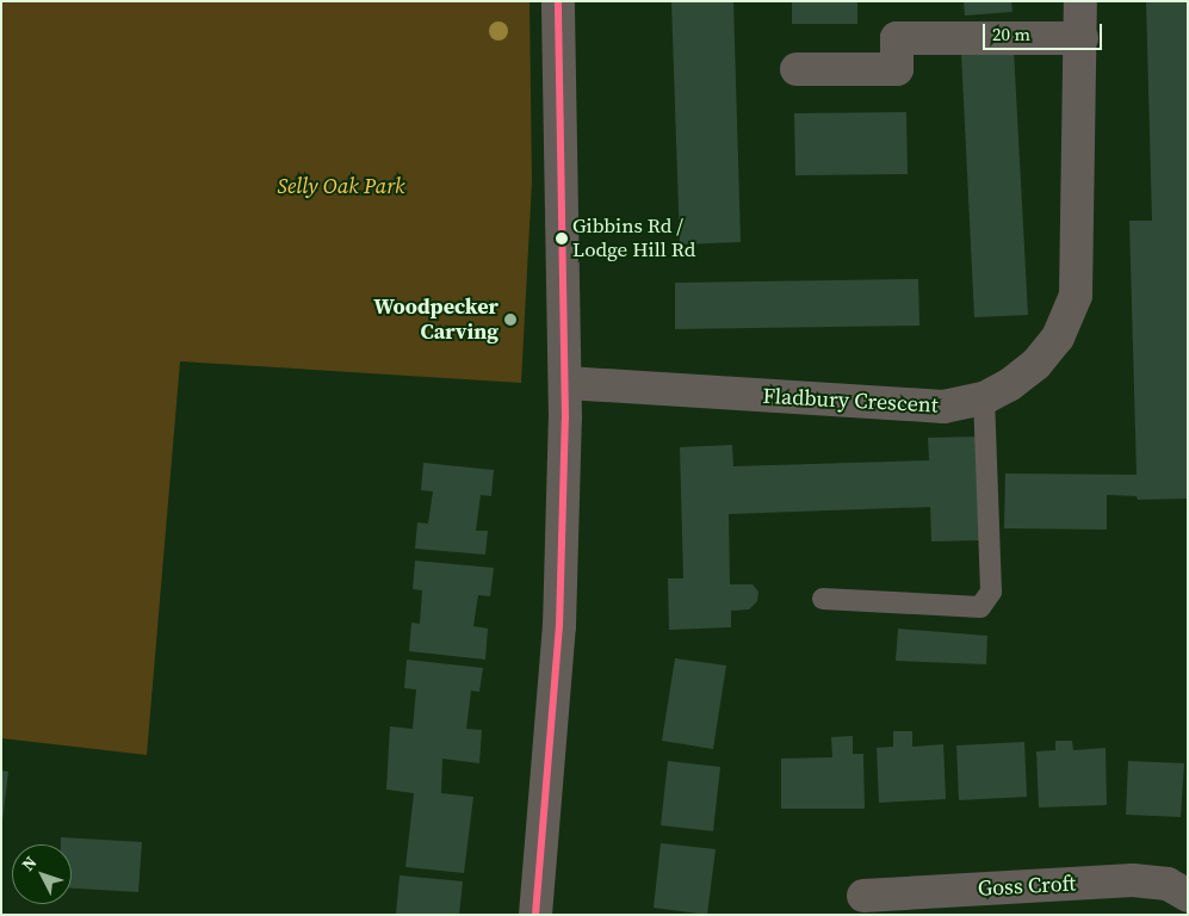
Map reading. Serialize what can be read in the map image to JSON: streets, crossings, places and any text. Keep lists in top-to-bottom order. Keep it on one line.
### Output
{"streets":{"street":["Fladbury Crescent","Goss Croft"]},"parks":["Selly Oak Park"],"places":["Gibbins Rd / Lodge Hill Rd","Woodpecker Carving"],"scale_bar":"20 m","north":"top left"}
